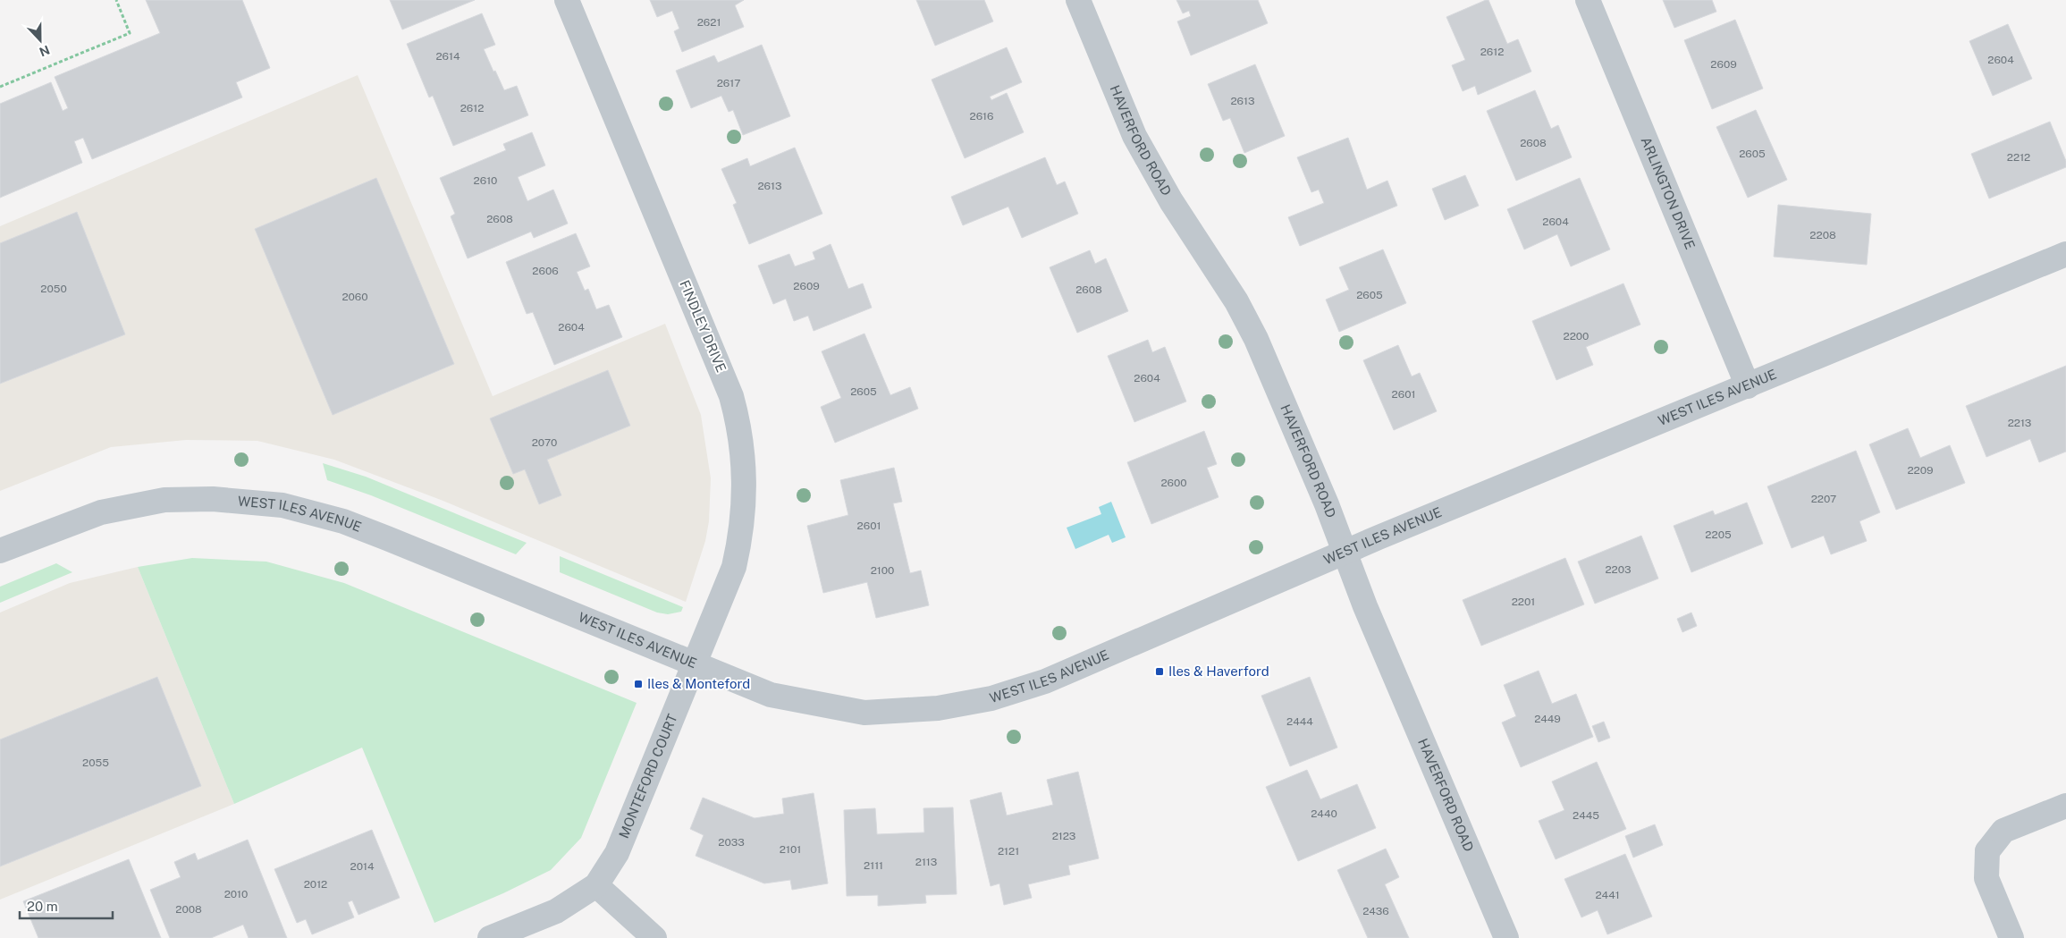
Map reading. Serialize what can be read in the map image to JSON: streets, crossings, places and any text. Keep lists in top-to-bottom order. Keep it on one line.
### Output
{"streets":{"street":["HAVERFORD ROAD","ARLINGTON DRIVE","FINDLEY DRIVE","WEST ILES AVENUE","MONTEFORD COURT"]},"crossings":[["HAVERFORD ROAD","WEST ILES AVENUE"],["ARLINGTON DRIVE","WEST ILES AVENUE"],["FINDLEY DRIVE","WEST ILES AVENUE"],["FINDLEY DRIVE","MONTEFORD COURT"],["WEST ILES AVENUE","MONTEFORD COURT"]],"places":{"transit":["Iles & Haverford","Iles & Monteford"]},"house_numbers":["2621","2612","2614","2604","2609","2617","2613","2612","2616","2608","2605","2212","2610","2613","2608","2604","2208","2606","2609","2050","2608","2605","2060","2604","2200","2604","2605","2601","2213","2070","2209","2600","2207","2601","2205","2203","2100","2201","2449","2444","2055","2440","2445","2123","2033","2101","2121","2113","2111","2014","2012","2010","2441","2008","2436"],"scale_bar":"20 m","north":"bottom"}
